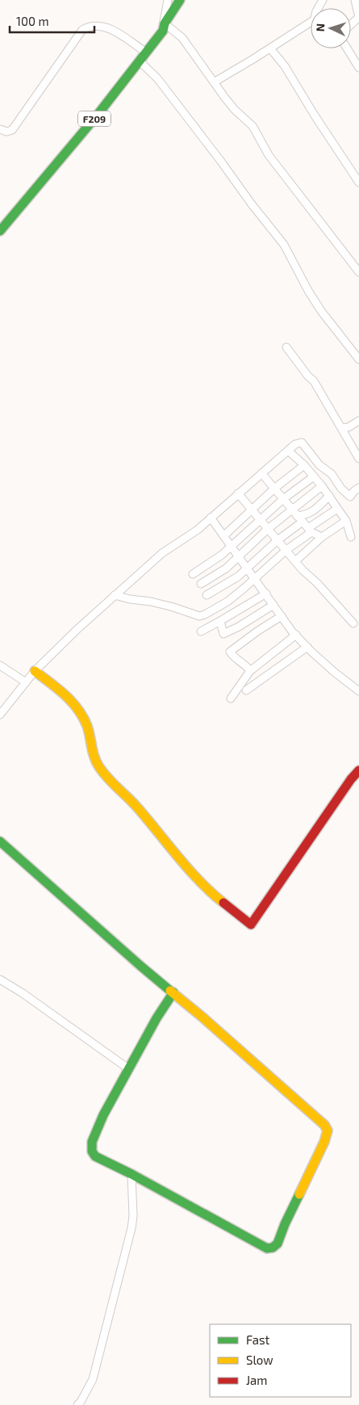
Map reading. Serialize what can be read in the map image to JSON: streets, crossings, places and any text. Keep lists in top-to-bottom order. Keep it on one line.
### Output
{"streets":{"street":["F209"]},"legend":["Fast","Slow","Jam"],"scale_bar":"100 m","north":"left"}
